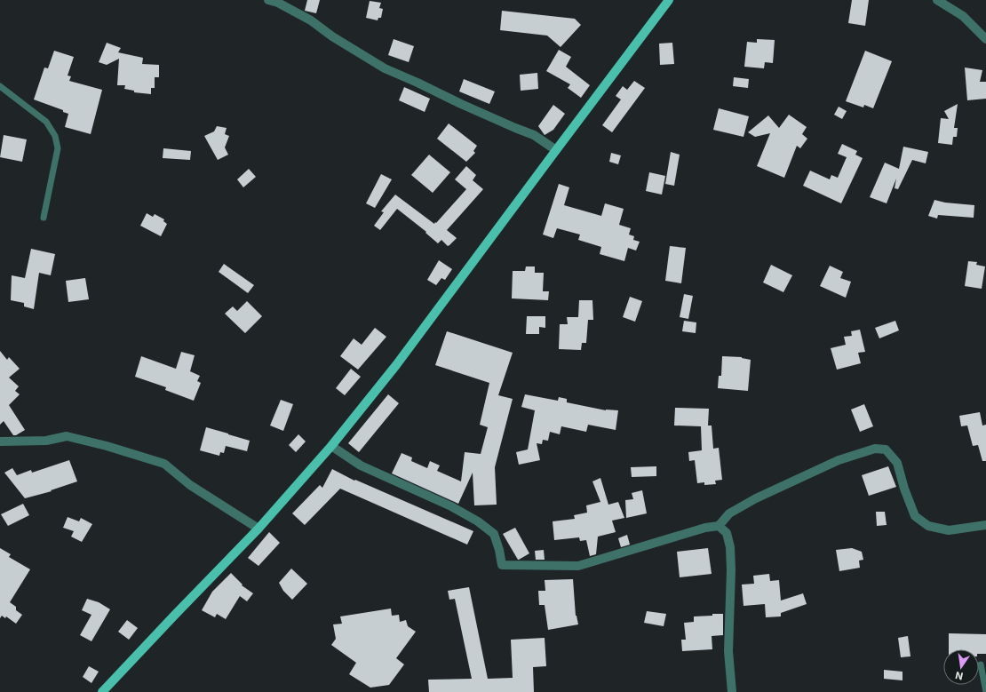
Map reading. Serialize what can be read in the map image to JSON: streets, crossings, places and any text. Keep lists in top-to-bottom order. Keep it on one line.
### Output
{"north":"bottom"}
